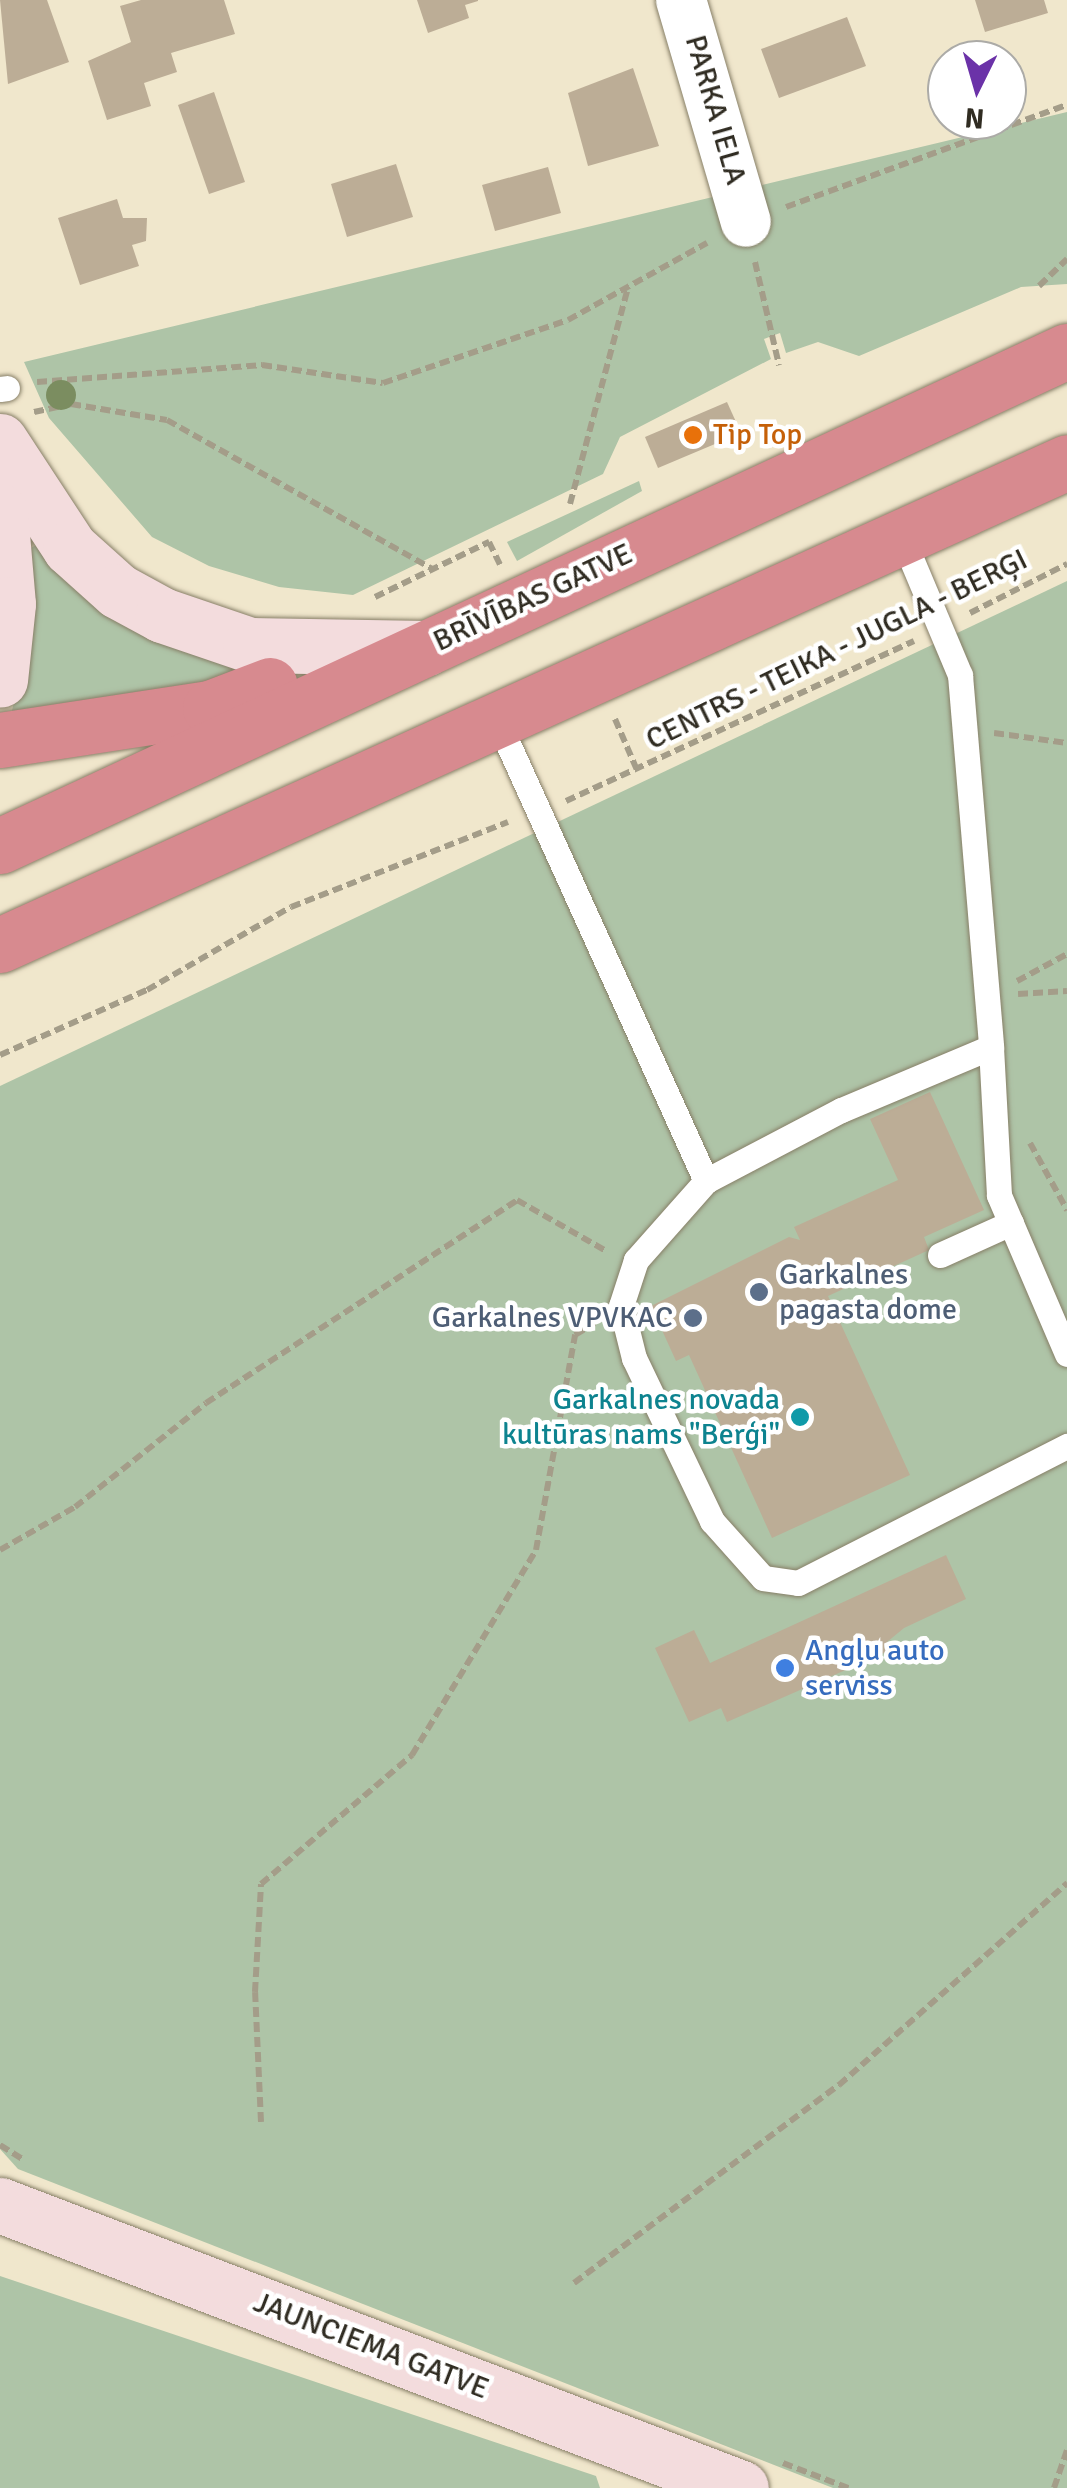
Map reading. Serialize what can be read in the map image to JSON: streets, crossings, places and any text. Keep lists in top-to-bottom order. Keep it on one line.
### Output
{"streets":{"highway":["BRĪVĪBAS GATVE"],"main road":["JAUNCIEMA GATVE"],"street":["PARKA IELA"],"path":["CENTRS - TEIKA - JUGLA - BERĢI"]},"places":["Tip Top","Garkalnes pagasta dome","Garkalnes VPVKAC","Garkalnes novada kultūras nams \"Berģi\"","Angļu auto serviss"],"north":"bottom"}
